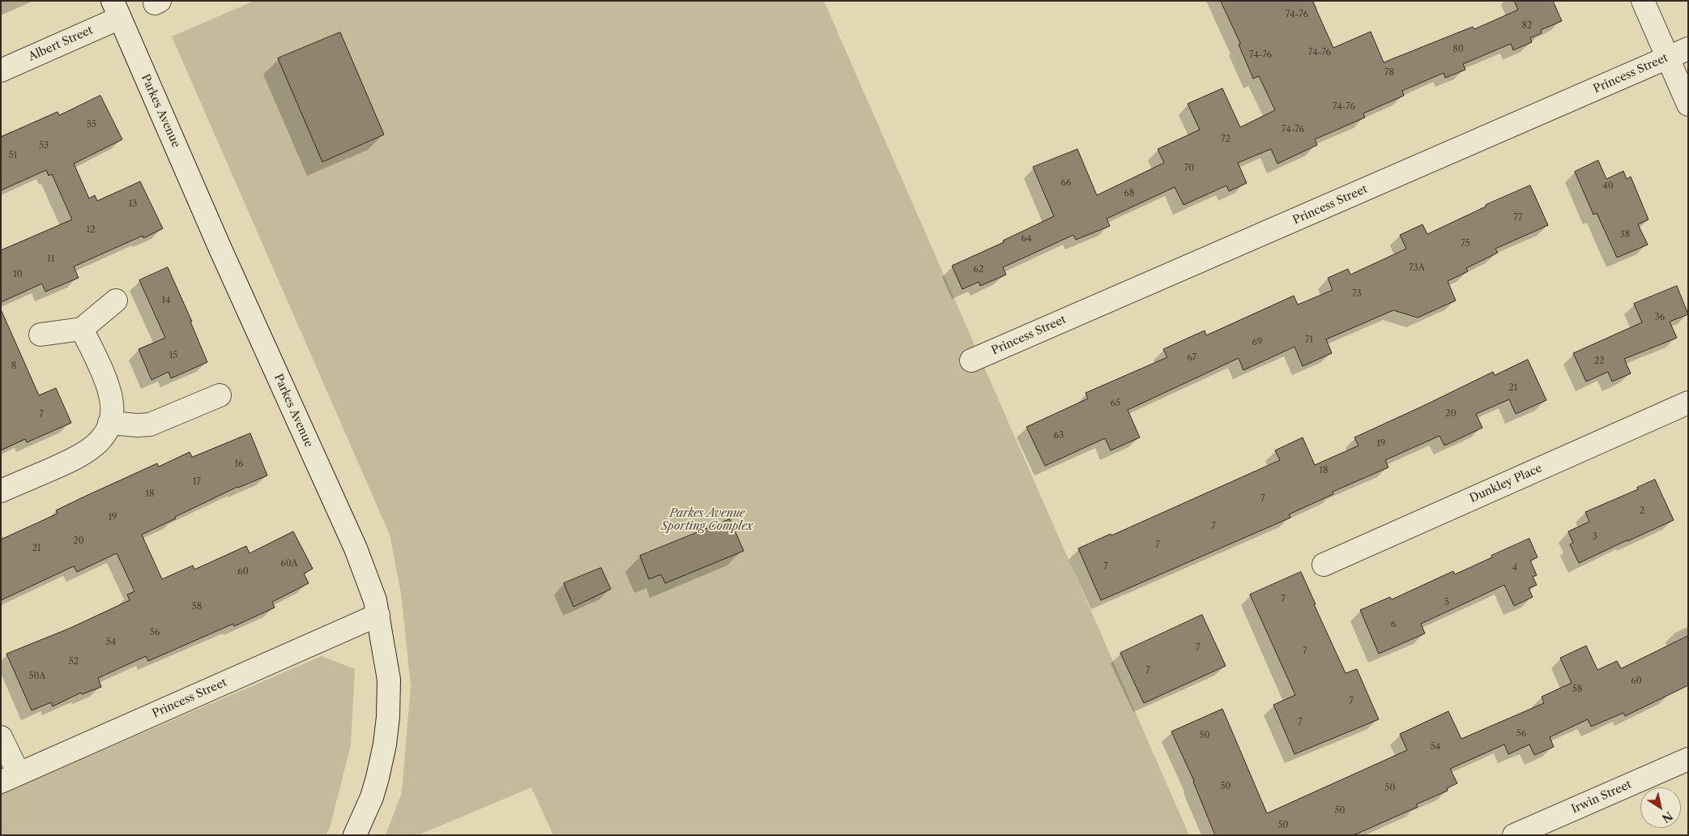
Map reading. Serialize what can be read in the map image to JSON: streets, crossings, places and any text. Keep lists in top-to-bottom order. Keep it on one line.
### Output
{"streets":{"street":["Albert Street","Princess Street","Parkes Avenue","Dunkley Place","Irwin Street"]},"crossings":[["Albert Street","Parkes Avenue"],["Princess Street","Parkes Avenue"]],"parks":["Parkes Avenue Sporting Complex"],"house_numbers":["74-76","82","80","74-76","74-76","78","74-76","55","74-76","72","53","51","70","66","40","68","13","77","12","38","64","75","11","73A","62","10","73","14","36","71","69","15","67","22","8","21","65","20","7","63","19","16","18","17","18","7","2","19","7","3","20","7","21","60A","7","4","60","7","5","58","6","56","54","7","7","52","7","50A","60","58","7","7","56","50","54","50","50","50","50"],"north":"bottom right"}
